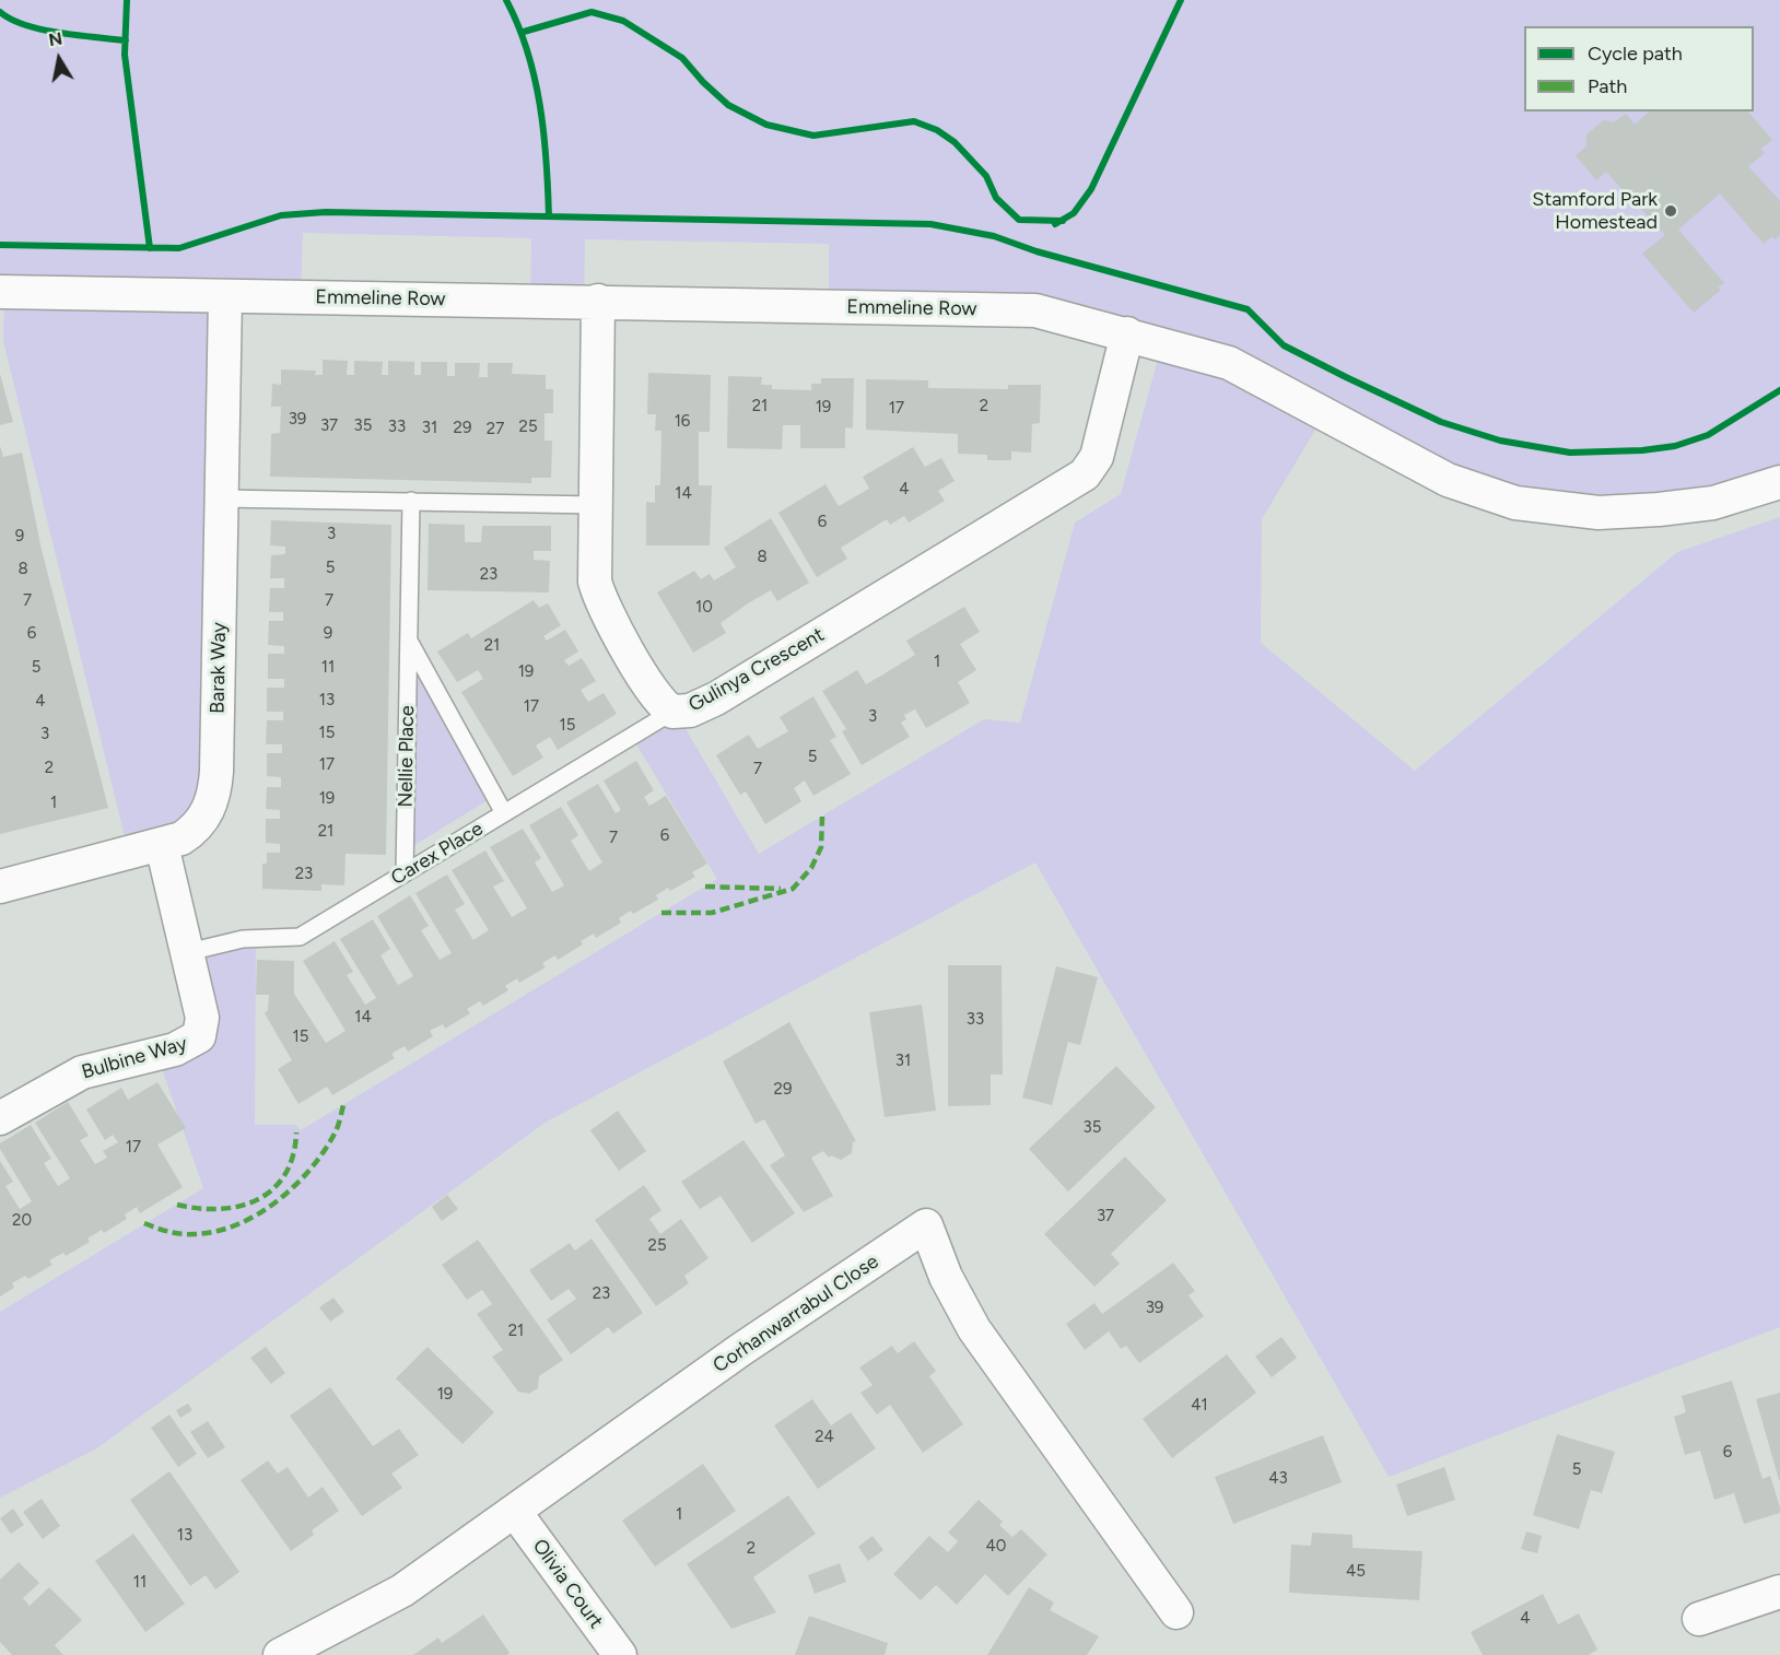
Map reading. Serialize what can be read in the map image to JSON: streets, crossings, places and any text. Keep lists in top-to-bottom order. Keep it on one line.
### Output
{"streets":{"street":["Emmeline Row","Barak Way","Gulinya Crescent","Bulbine Way","Corhanwarrabul Close","Olivia Court"],"lane":["Nellie Place","Carex Place"]},"crossings":[["Emmeline Row","Barak Way"],["Emmeline Row","Gulinya Crescent"],["Barak Way","Bulbine Way"],["Gulinya Crescent","Carex Place"],["Nellie Place","Carex Place"],["Carex Place","Bulbine Way"],["Corhanwarrabul Close","Olivia Court"]],"places":["Stamford Park Homestead"],"house_numbers":["21","2","19","17","39","16","37","35","33","25","31","29","27","4","14","6","3","9","8","5","8","23","7","7","10","6","9","21","1","5","11","19","13","4","17","3","15","15","3","5","17","2","7","19","1","21","6","7","23","14","33","15","31","29","35","17","37","20","25","23","39","21","19","41","24","6","5","43","1","13","40","2","45","11","4"],"legend":["Cycle path","Path"],"north":"top"}
